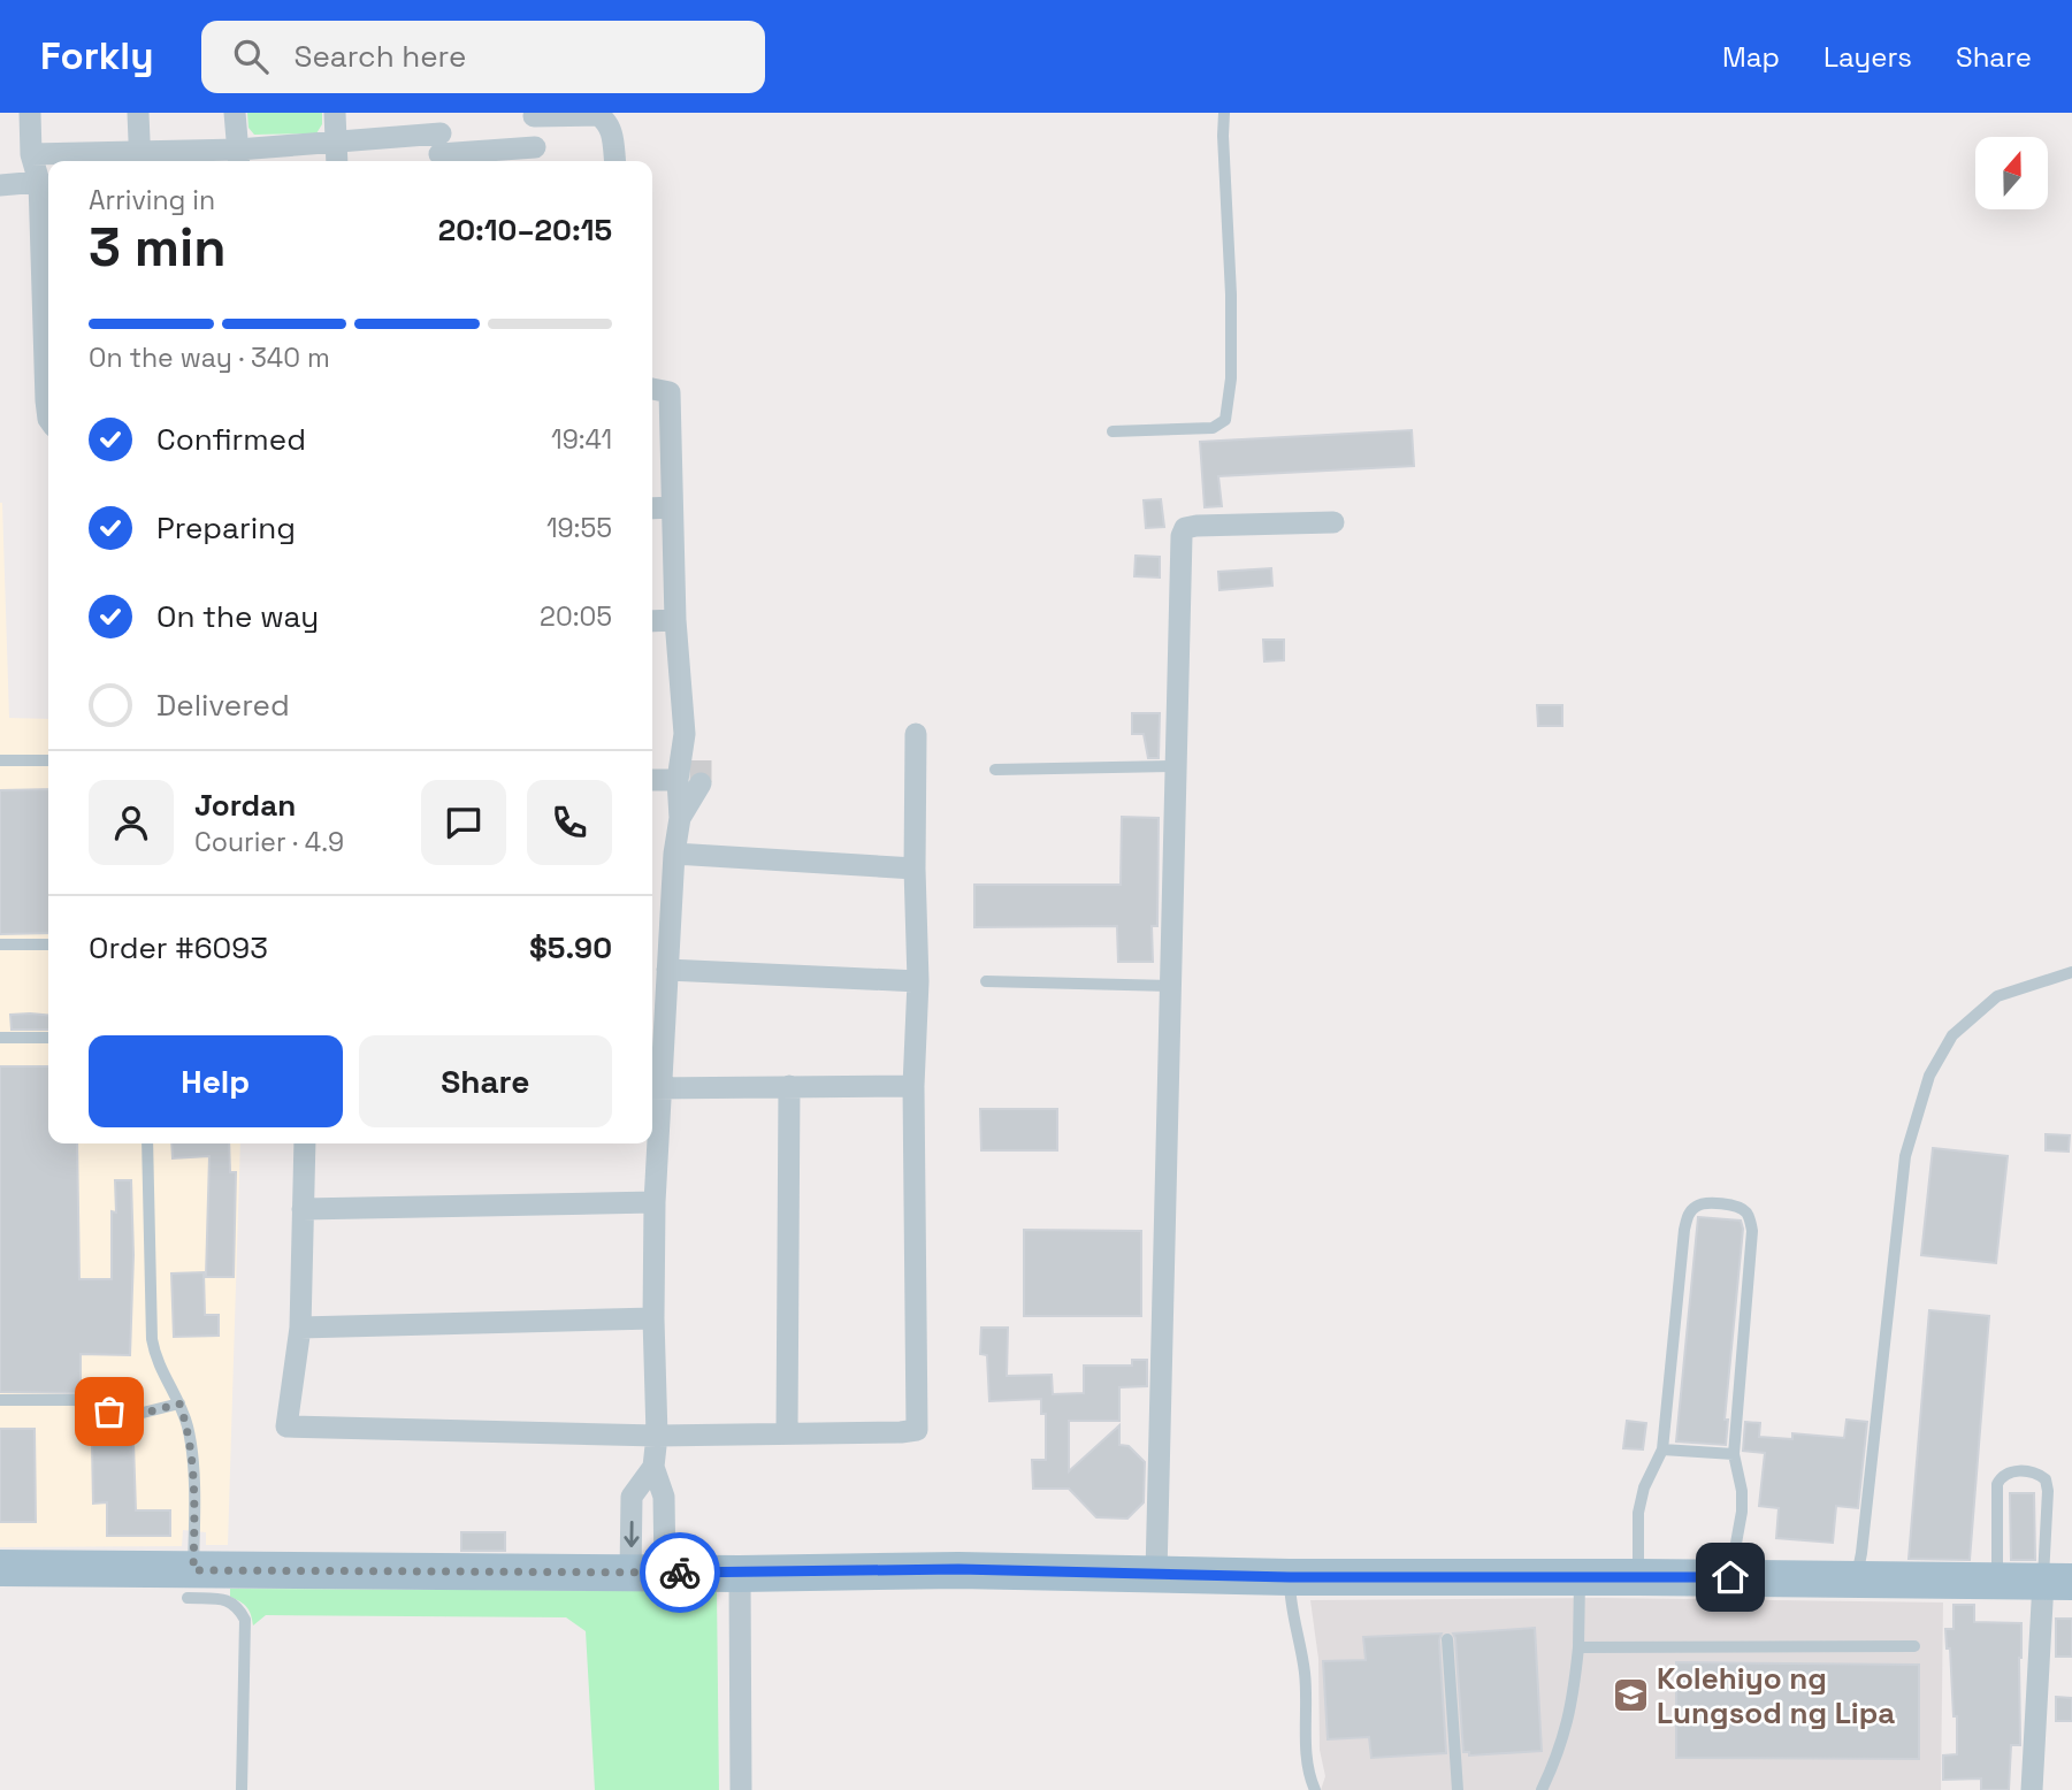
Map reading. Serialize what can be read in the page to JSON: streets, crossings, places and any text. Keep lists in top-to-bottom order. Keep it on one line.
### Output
{"places":{"school or university":["Kolehiyo ng Lungsod ng Lipa"]},"north":"top","page":{"header":"Forkly","search":"Search here","nav":["Map","Layers","Share"],"heading":["3 min","Arriving in","20:10–20:15"],"panel":["Jordan","Courier · 4.9","Order #6093","$5.90"],"bar":"On the way · 340 m","list":[["Confirmed","19:41"],["Preparing","19:55"],["On the way","20:05"],"Delivered"],"buttons":["Help","Share"]}}
